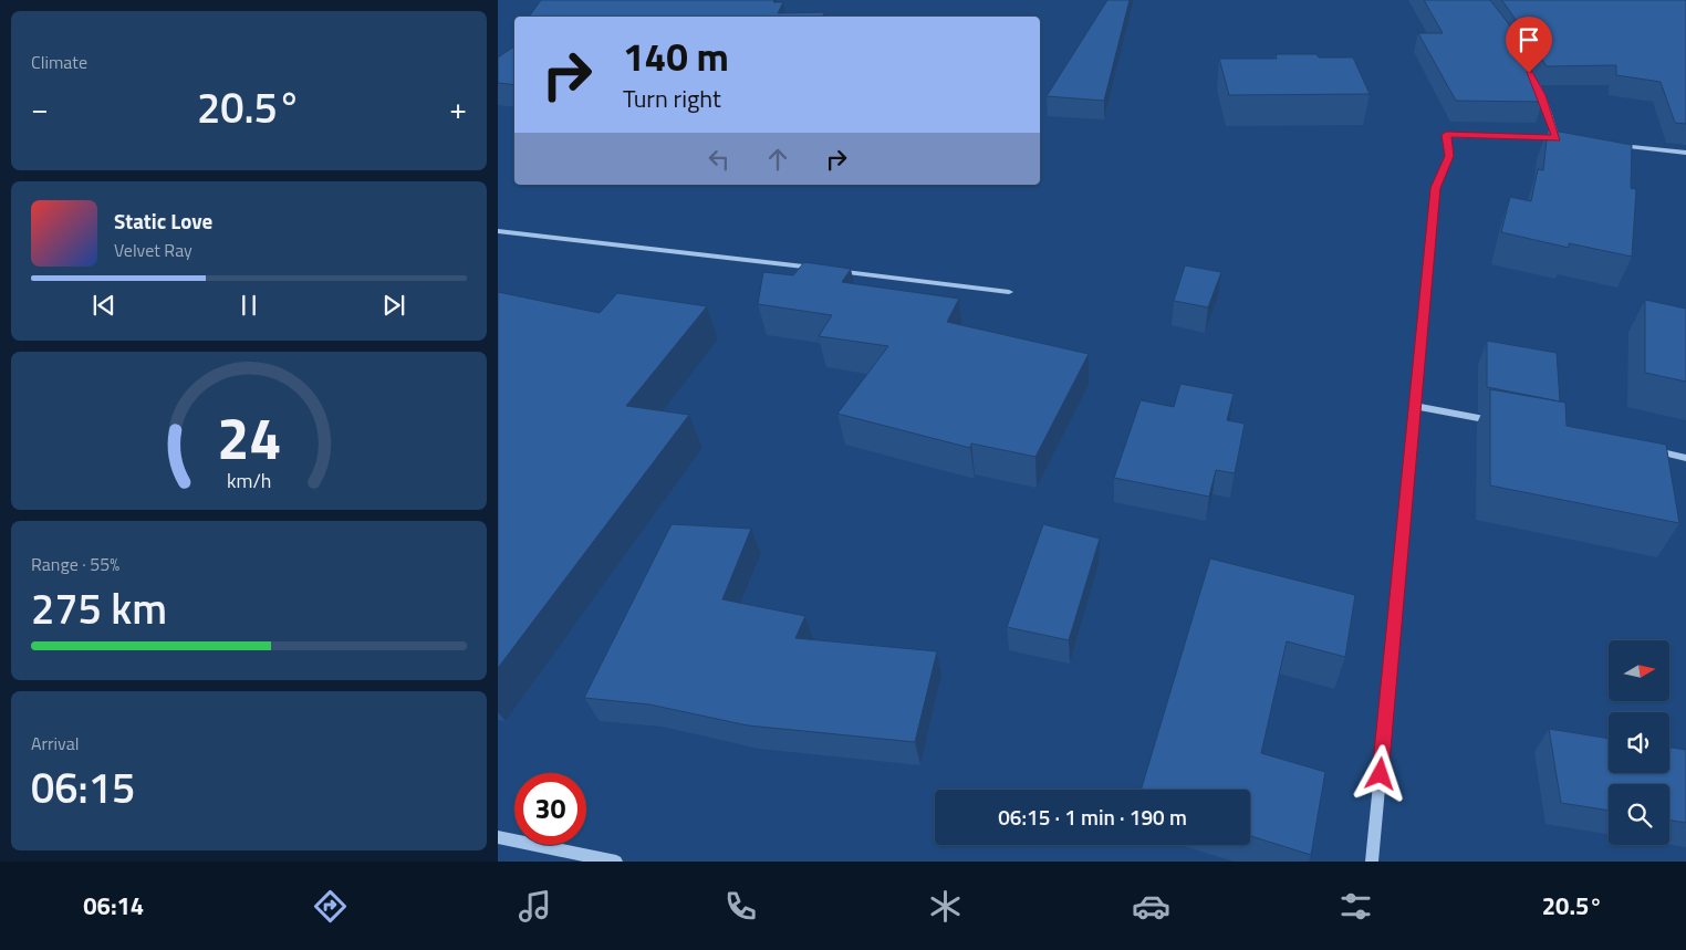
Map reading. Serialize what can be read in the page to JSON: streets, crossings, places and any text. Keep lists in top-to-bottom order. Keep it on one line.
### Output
{"north":"right","page":{"tile":["Climate",["Range · 55%","275 km"],["Arrival","06:15"]],"turn":["140 m","Turn right"],"heat":["−","20.5°","+"],"song":["Static Love","Velvet Ray"],"limit":"30","trip":"06:15 · 1 min · 190 m","tabs":["06:14","20.5°"],"gauge":["24","km/h"]}}
